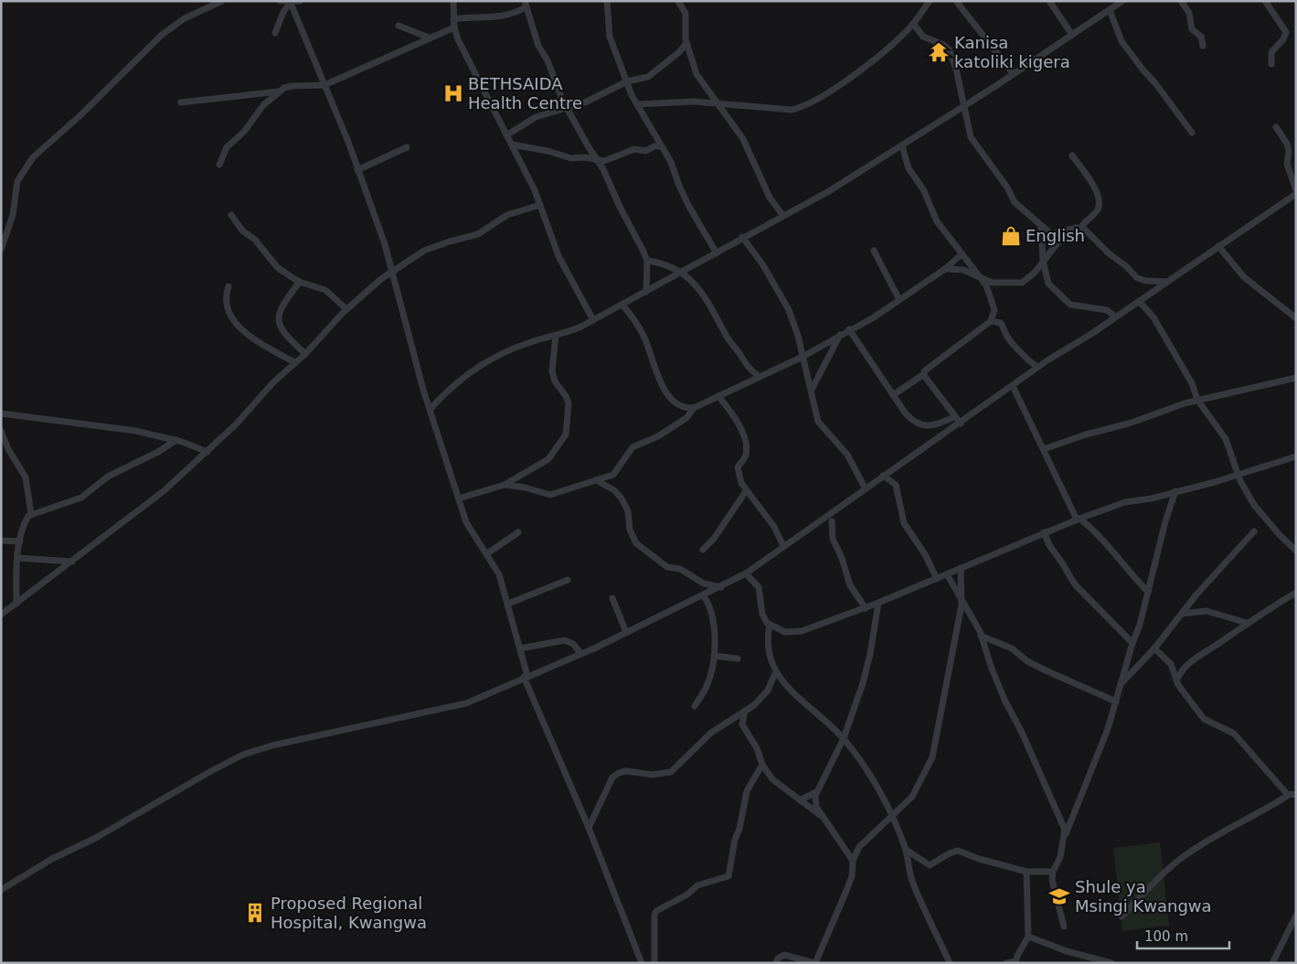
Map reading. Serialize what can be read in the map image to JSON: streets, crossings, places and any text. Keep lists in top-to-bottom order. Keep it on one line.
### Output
{"places":{"temple":["Kanisa katoliki kigera"],"hospital":["BETHSAIDA Health Centre"],"shop":["English"],"school or university":["Shule ya Msingi Kwangwa"],"building":["Proposed Regional Hospital, Kwangwa"]},"scale_bar":"100 m"}
